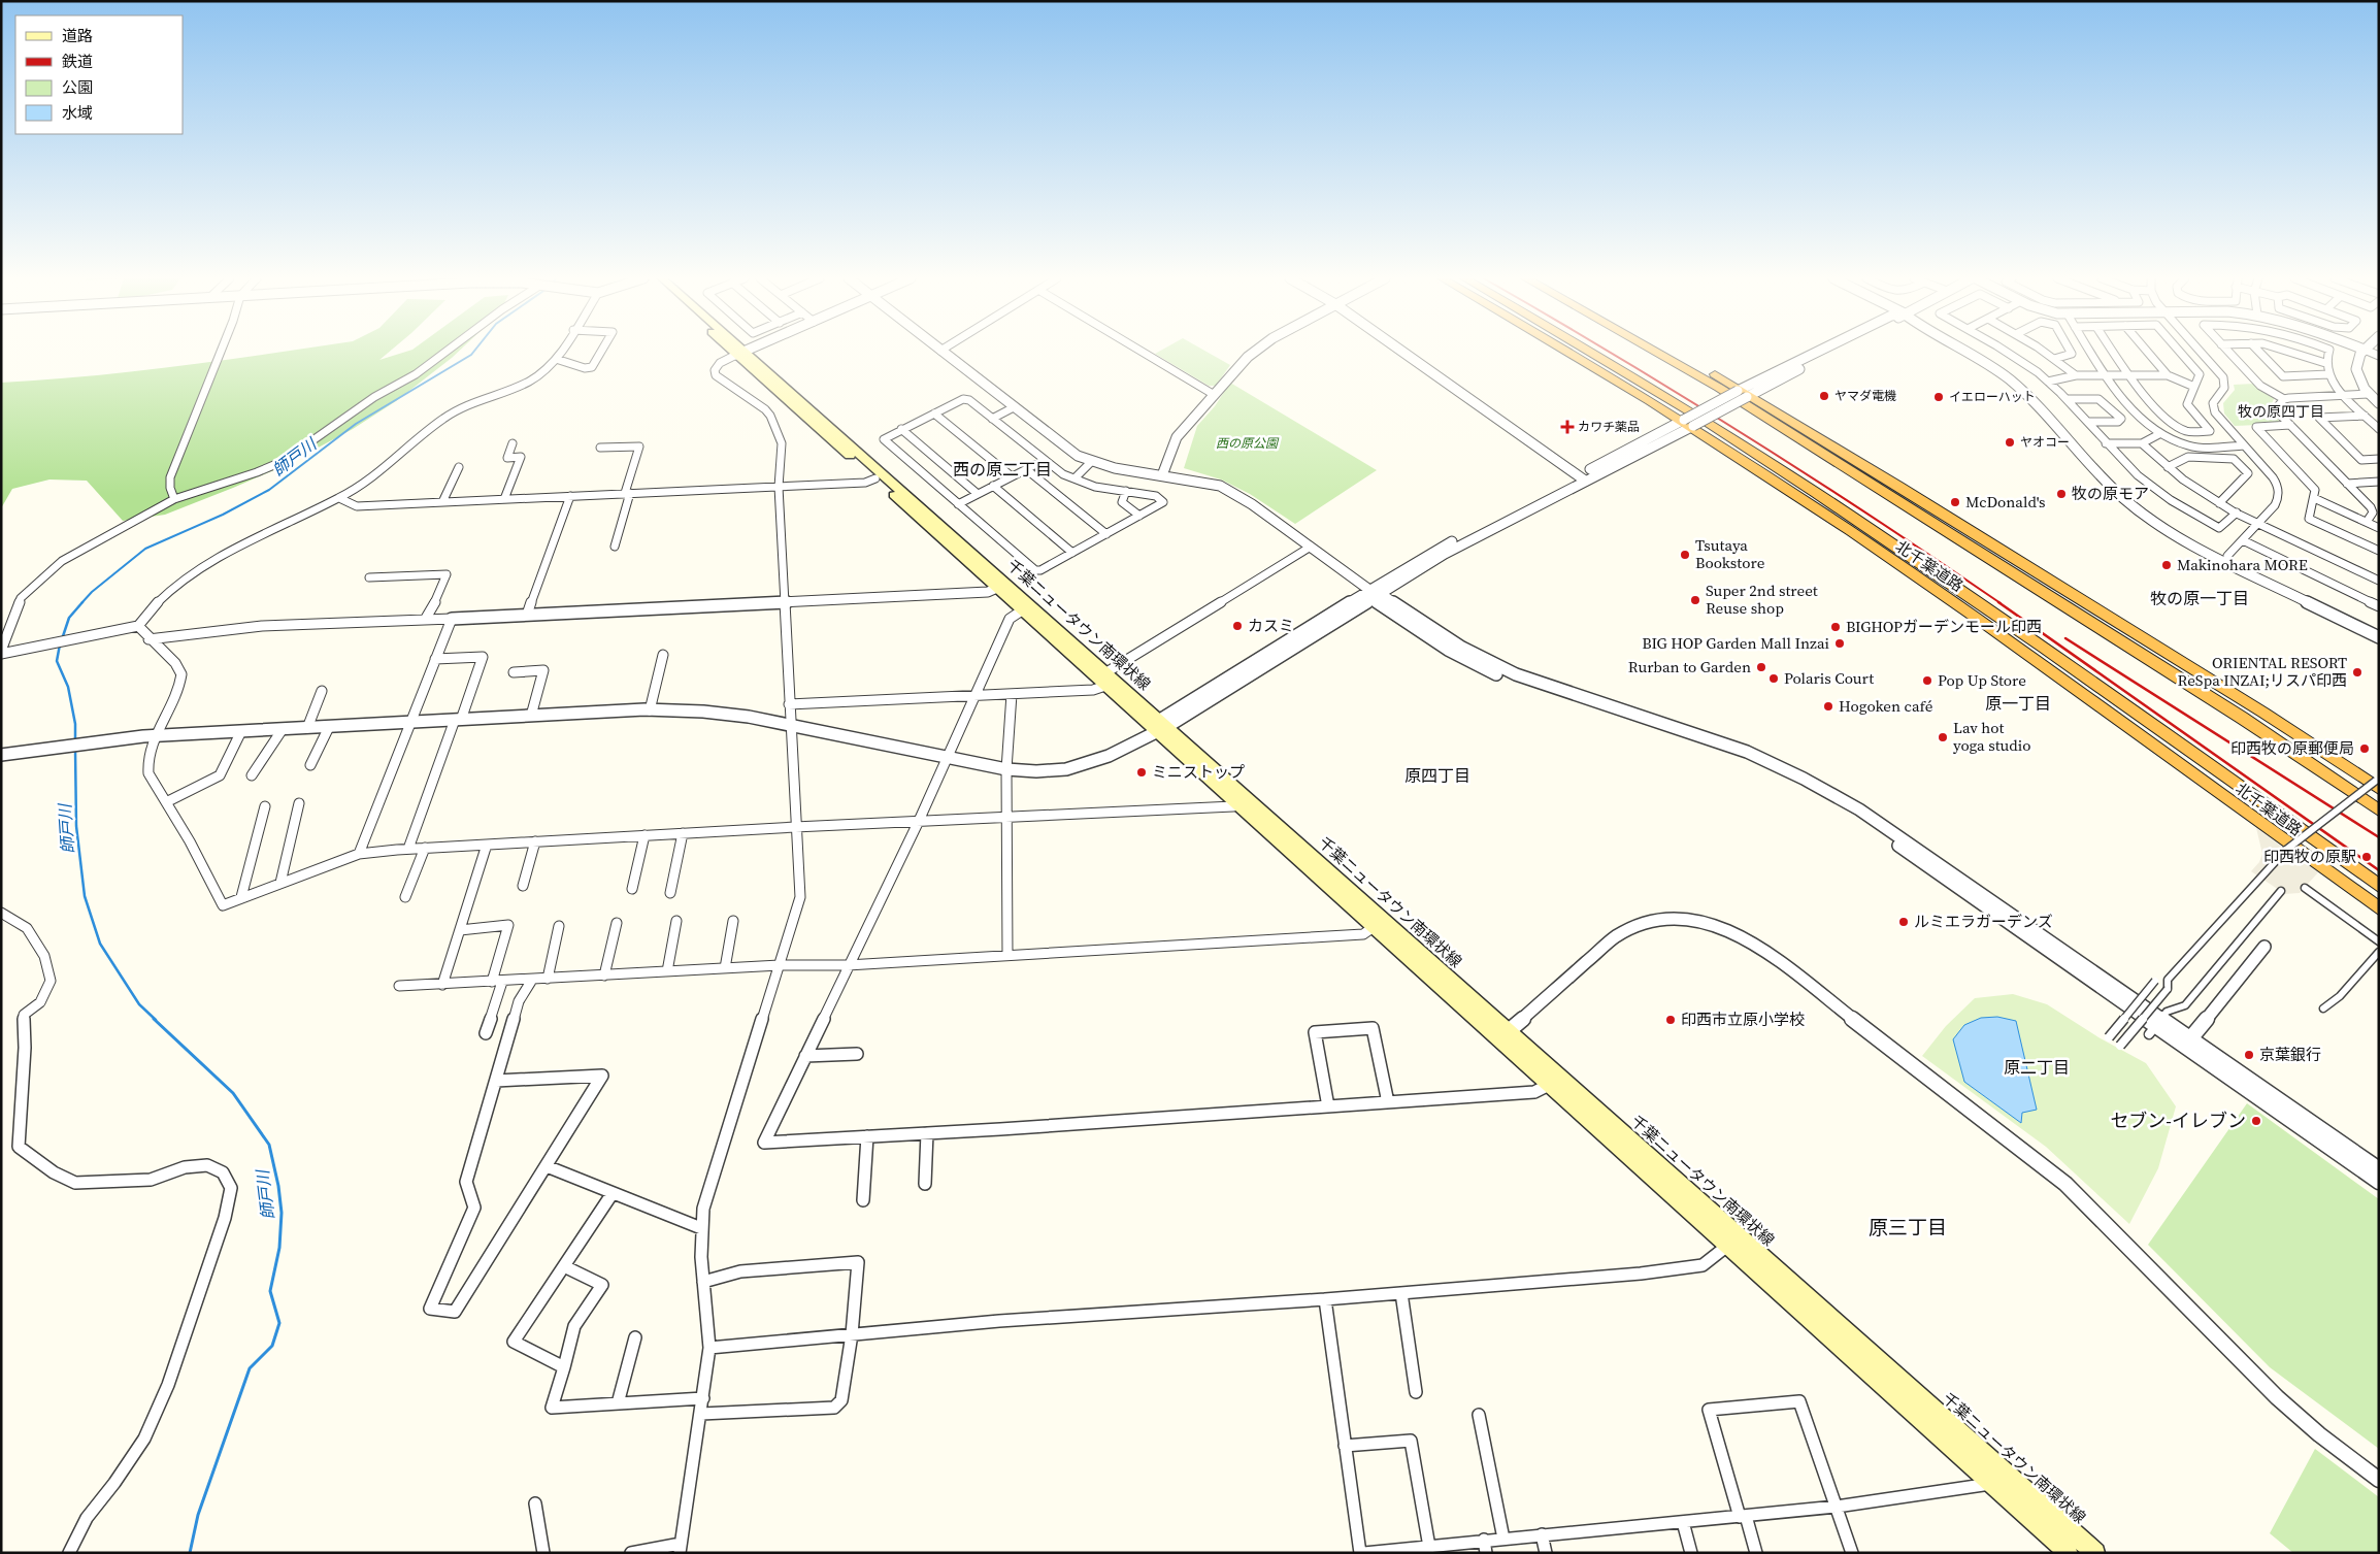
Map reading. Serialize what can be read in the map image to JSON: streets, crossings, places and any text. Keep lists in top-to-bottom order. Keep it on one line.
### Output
{"streets":{"highway":["北千葉道路"],"main road":["千葉ニュータウン南環状線"]},"districts":["牧の原四丁目","西の原二丁目","牧の原一丁目","原一丁目","原四丁目","原二丁目","原三丁目"],"water":["師戸川"],"parks":["西の原公園"],"places":{"other":["ヤマダ電機","イエローハット","ヤオコー","牧の原モア","McDonald's","Tsutaya Bookstore","Makinohara MORE","Super 2nd street Reuse shop","カスミ","BIGHOPガーデンモール印西","BIG HOP Garden Mall Inzai","Rurban to Garden","ORIENTAL RESORT ReSpa INZAI;リスパ印西","Polaris Court","Pop Up Store","Hogoken café","Lav hot yoga studio","印西牧の原郵便局","ミニストップ","印西牧の原駅","ルミエラガーデンズ","印西市立原小学校","京葉銀行","セブン-イレブン"],"health":["カワチ薬品"]},"legend":["道路","鉄道","公園","水域"]}
